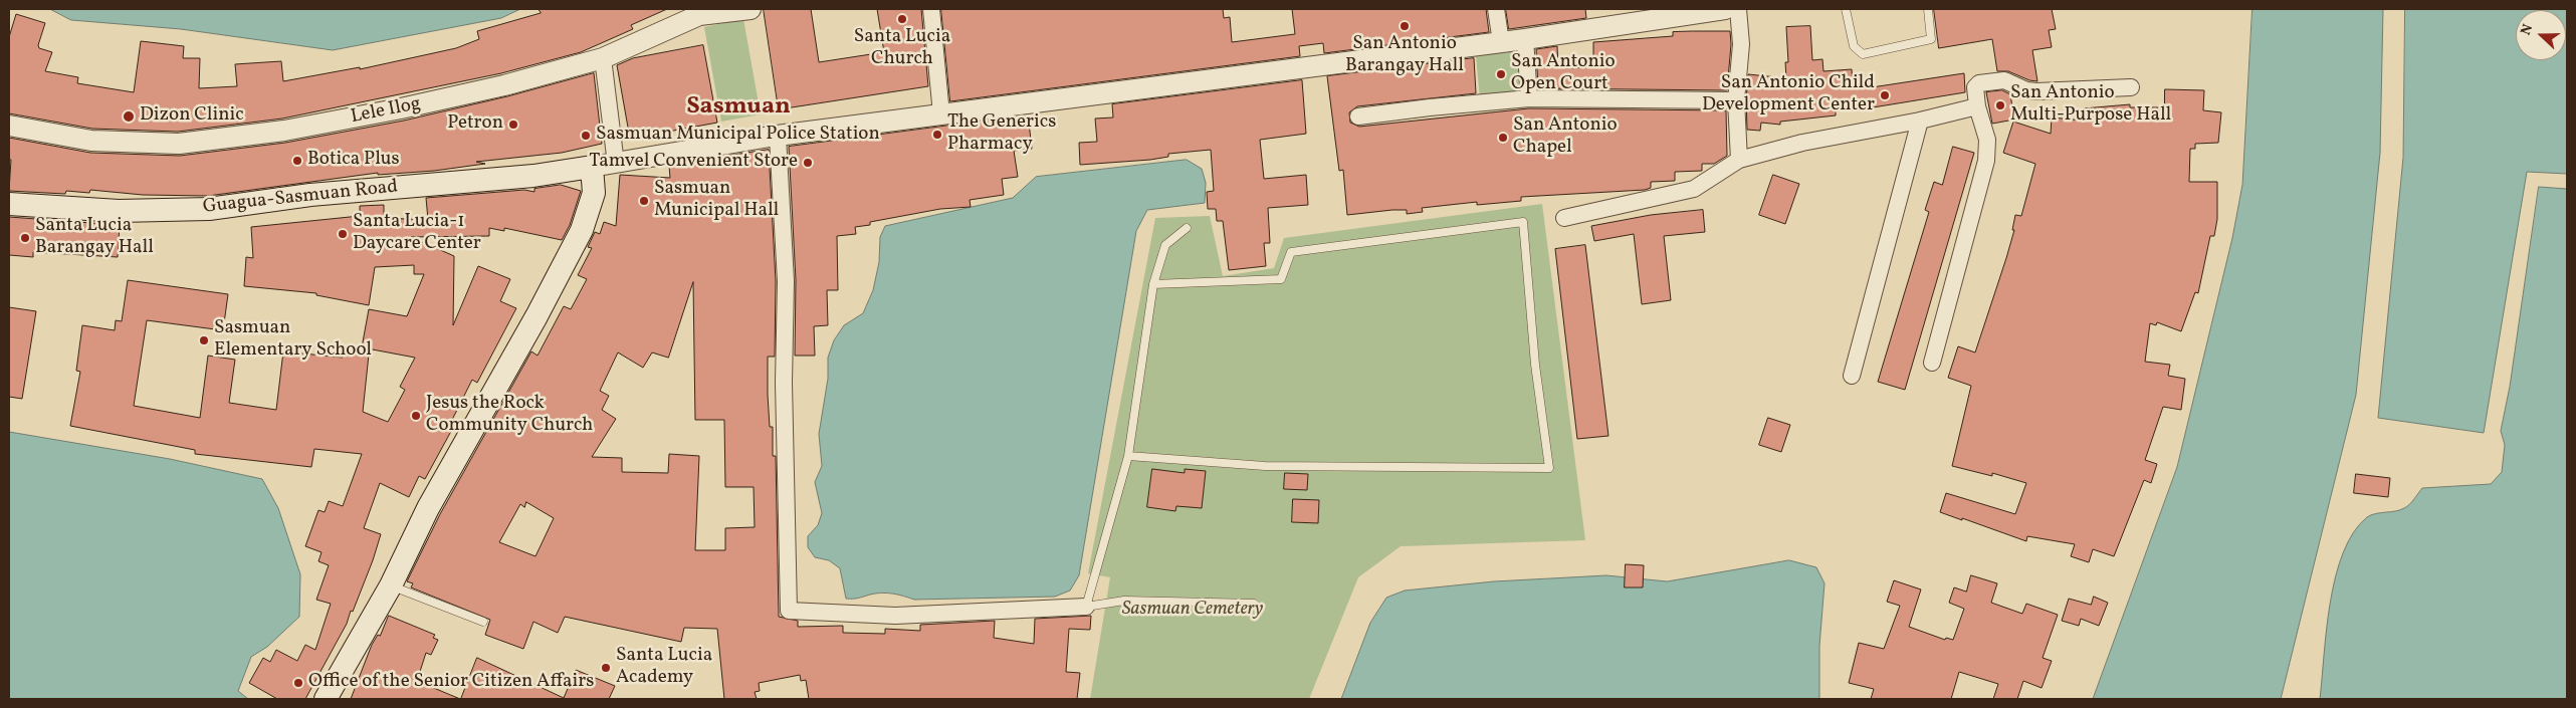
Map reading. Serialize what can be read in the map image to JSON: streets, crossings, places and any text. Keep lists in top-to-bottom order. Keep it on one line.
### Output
{"streets":{"main road":["Guagua-Sasmuan Road"],"street":["Lele Ilog"]},"districts":["Sasmuan"],"parks":["Sasmuan Cemetery"],"places":["Santa Lucia Church","San Antonio Barangay Hall","San Antonio Open Court","San Antonio Child Development Center","San Antonio Multi-Purpose Hall","Dizon Clinic","Petron","The Generics Pharmacy","Sasmuan Municipal Police Station","San Antonio Chapel","Botica Plus","Tamvel Convenient Store","Sasmuan Municipal Hall","Santa Lucia-1 Daycare Center","Santa Lucia Barangay Hall","Sasmuan Elementary School","Jesus the Rock Community Church","Santa Lucia Academy","Office of the Senior Citizen Affairs"],"north":"left"}
